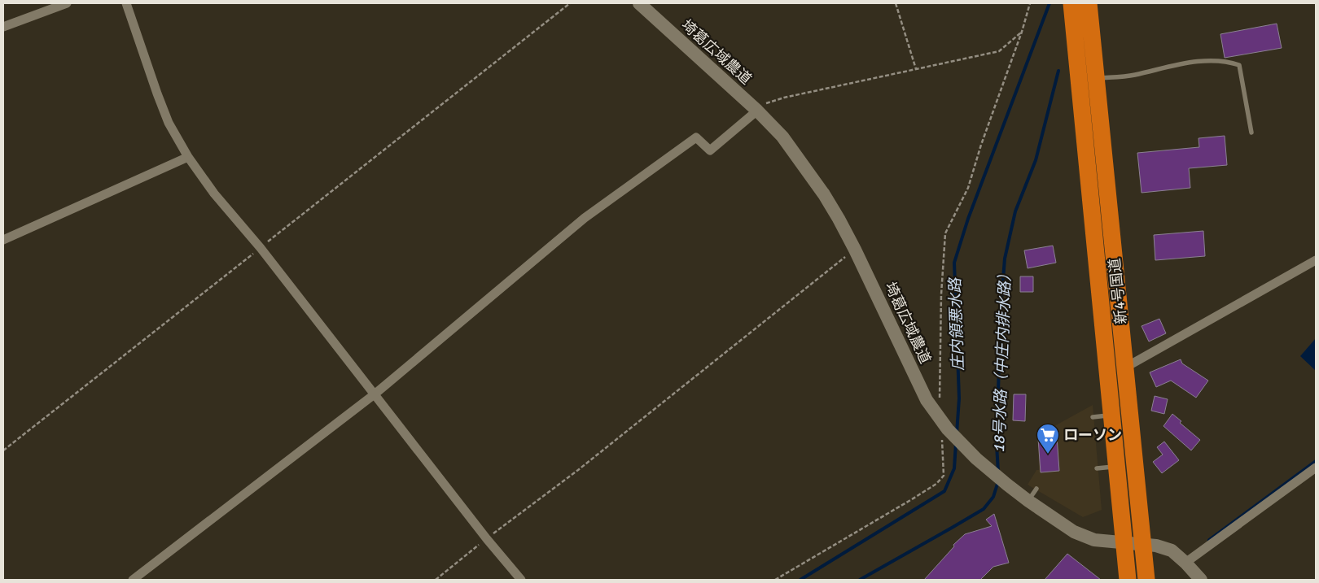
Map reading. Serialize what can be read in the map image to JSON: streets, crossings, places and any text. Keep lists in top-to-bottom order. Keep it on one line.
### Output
{"streets":{"highway":["新4号国道"],"street":["埼葛広域農道"]},"crossings":[["埼葛広域農道","新4号国道"]],"water":["庄内領悪水路","18号水路（中庄内排水路）"],"places":{"supermarket":["ローソン"]}}
